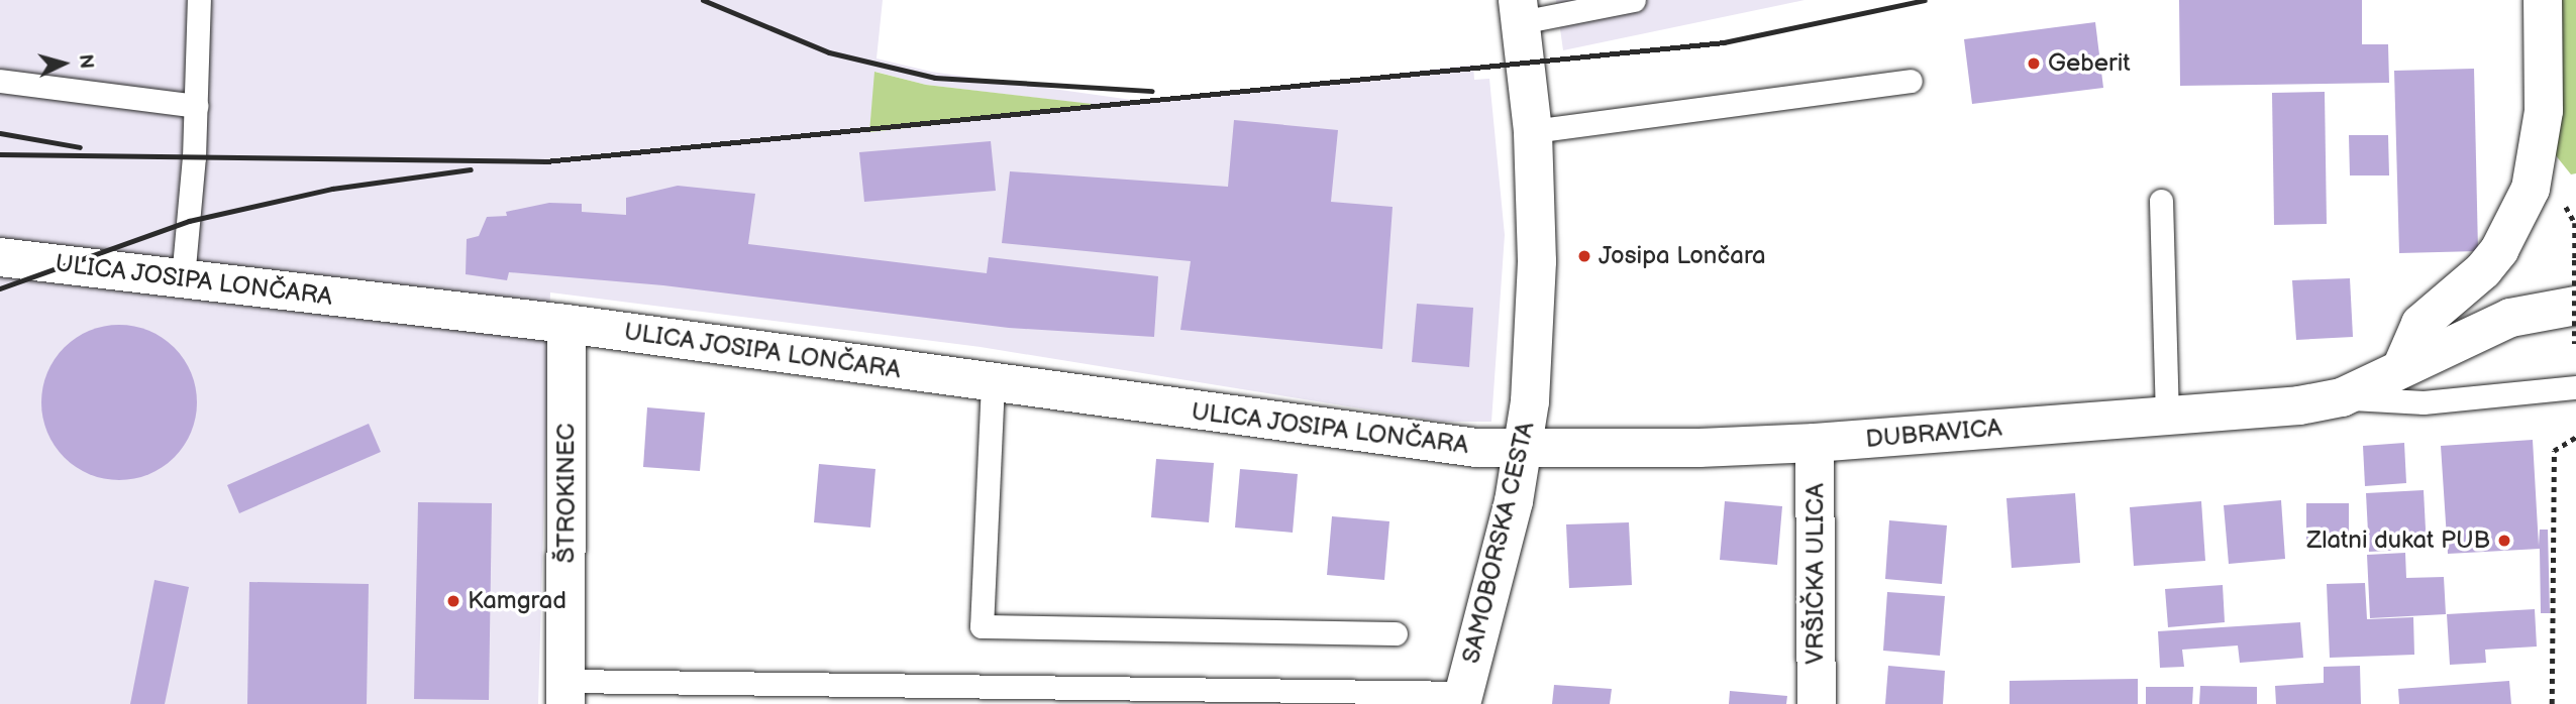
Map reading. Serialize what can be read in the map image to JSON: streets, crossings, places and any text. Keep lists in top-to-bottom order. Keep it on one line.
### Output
{"streets":{"street":["ULICA JOSIPA LONČARA","DUBRAVICA","ŠTROKINEC","SAMOBORSKA CESTA","VRŠIČKA ULICA"]},"crossings":[["ULICA JOSIPA LONČARA","DUBRAVICA"],["ULICA JOSIPA LONČARA","ŠTROKINEC"],["ULICA JOSIPA LONČARA","SAMOBORSKA CESTA"],["DUBRAVICA","SAMOBORSKA CESTA"],["DUBRAVICA","VRŠIČKA ULICA"]],"places":["Geberit","Josipa Lončara","Zlatni dukat PUB","Kamgrad"],"north":"right"}
